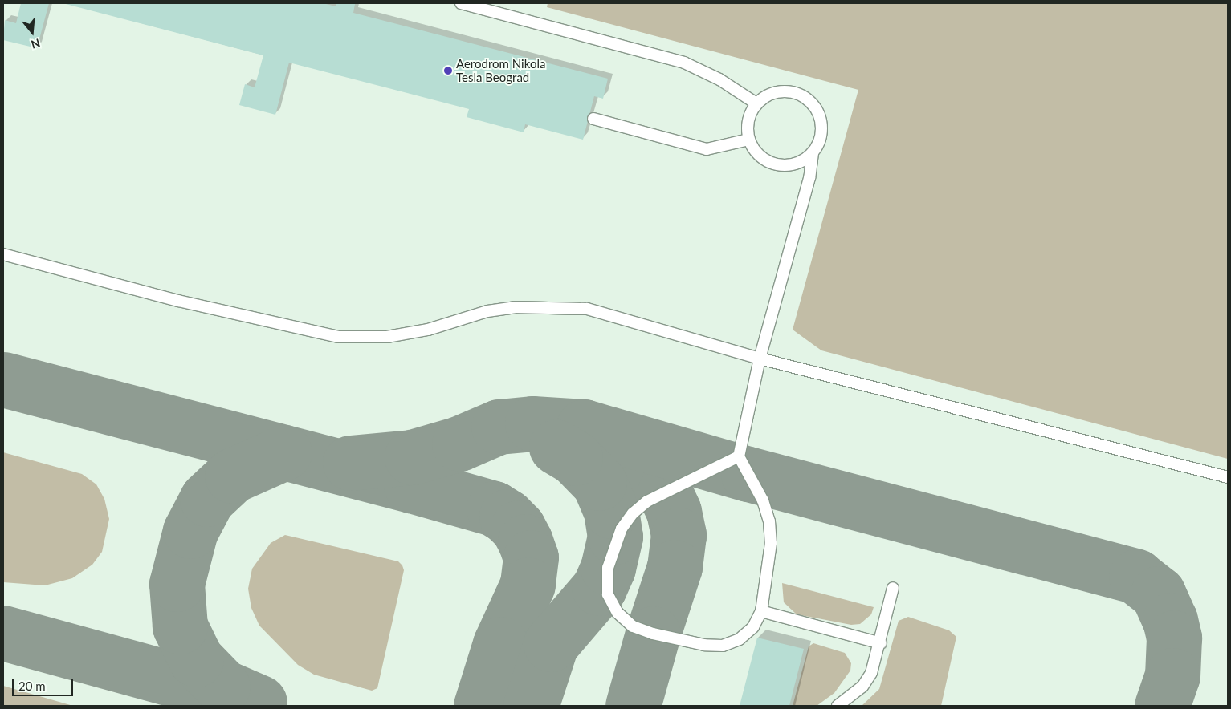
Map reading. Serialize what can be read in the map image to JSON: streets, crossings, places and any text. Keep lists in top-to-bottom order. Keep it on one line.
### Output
{"places":["Aerodrom Nikola Tesla Beograd"],"scale_bar":"20 m","north":"bottom"}
